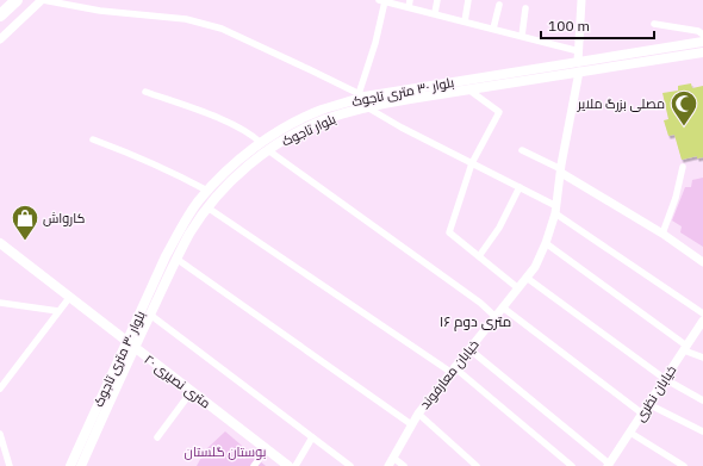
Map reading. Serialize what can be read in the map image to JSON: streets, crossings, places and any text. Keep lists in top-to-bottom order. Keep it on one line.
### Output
{"streets":{"main road":["بلوار ۳۰ متری تاجوک","بلوار تاجوک","۲۰ متری نصیری"],"street":["خیابان معارفوند","خیابان نظری"]},"crossings":[["بلوار ۳۰ متری تاجوک","بلوار تاجوک"],["بلوار ۳۰ متری تاجوک","۲۰ متری نصیری"],["بلوار تاجوک","خیابان معارفوند"],["بلوار تاجوک","۲۰ متری نصیری"]],"districts":["۱۶ متری دوم"],"parks":["بوستان گلستان"],"places":{"mosque":["مصلی بزرگ ملایر"],"shop":["کارواش"]},"scale_bar":"100 m"}
